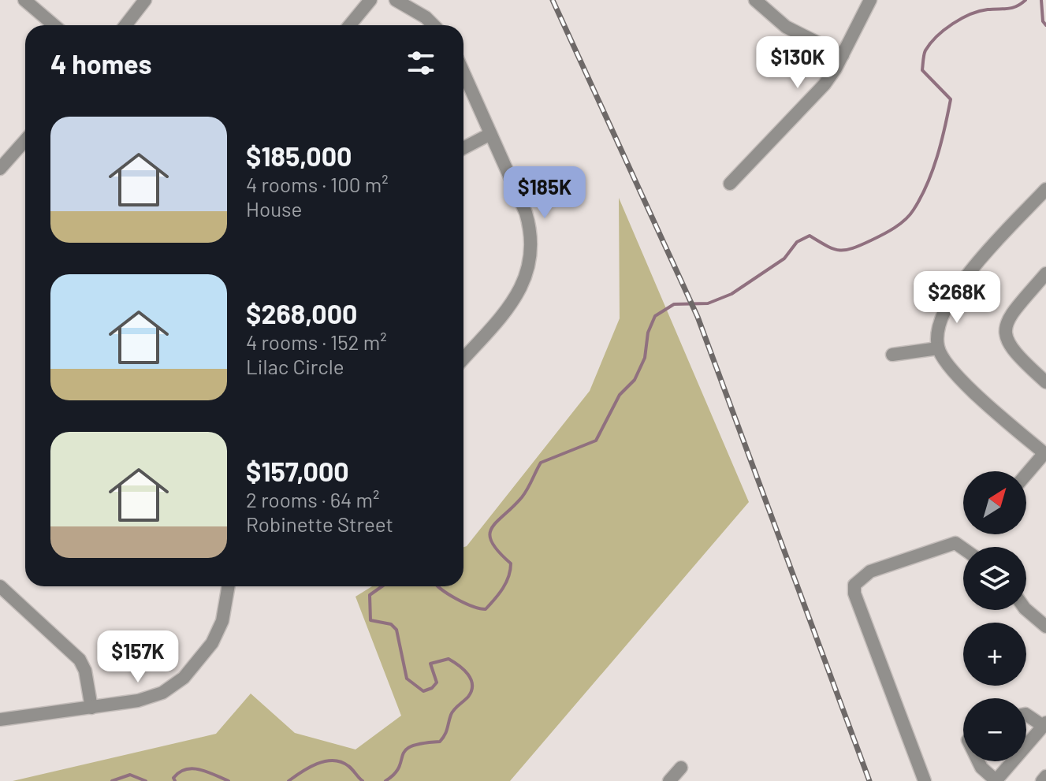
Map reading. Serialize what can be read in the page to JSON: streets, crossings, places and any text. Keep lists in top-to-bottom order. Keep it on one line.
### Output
{"north":"top right","page":{"heading":"4 homes","price":["$130K","$185K","$268K","$157K"],"list":[{"name":"$185,000","note":"4 rooms · 100 m² · House"},{"name":"$268,000","note":"4 rooms · 152 m² · Lilac Circle"},{"name":"$157,000","note":"2 rooms · 64 m² · Robinette Street"}],"map_buttons":["+","−"]}}
